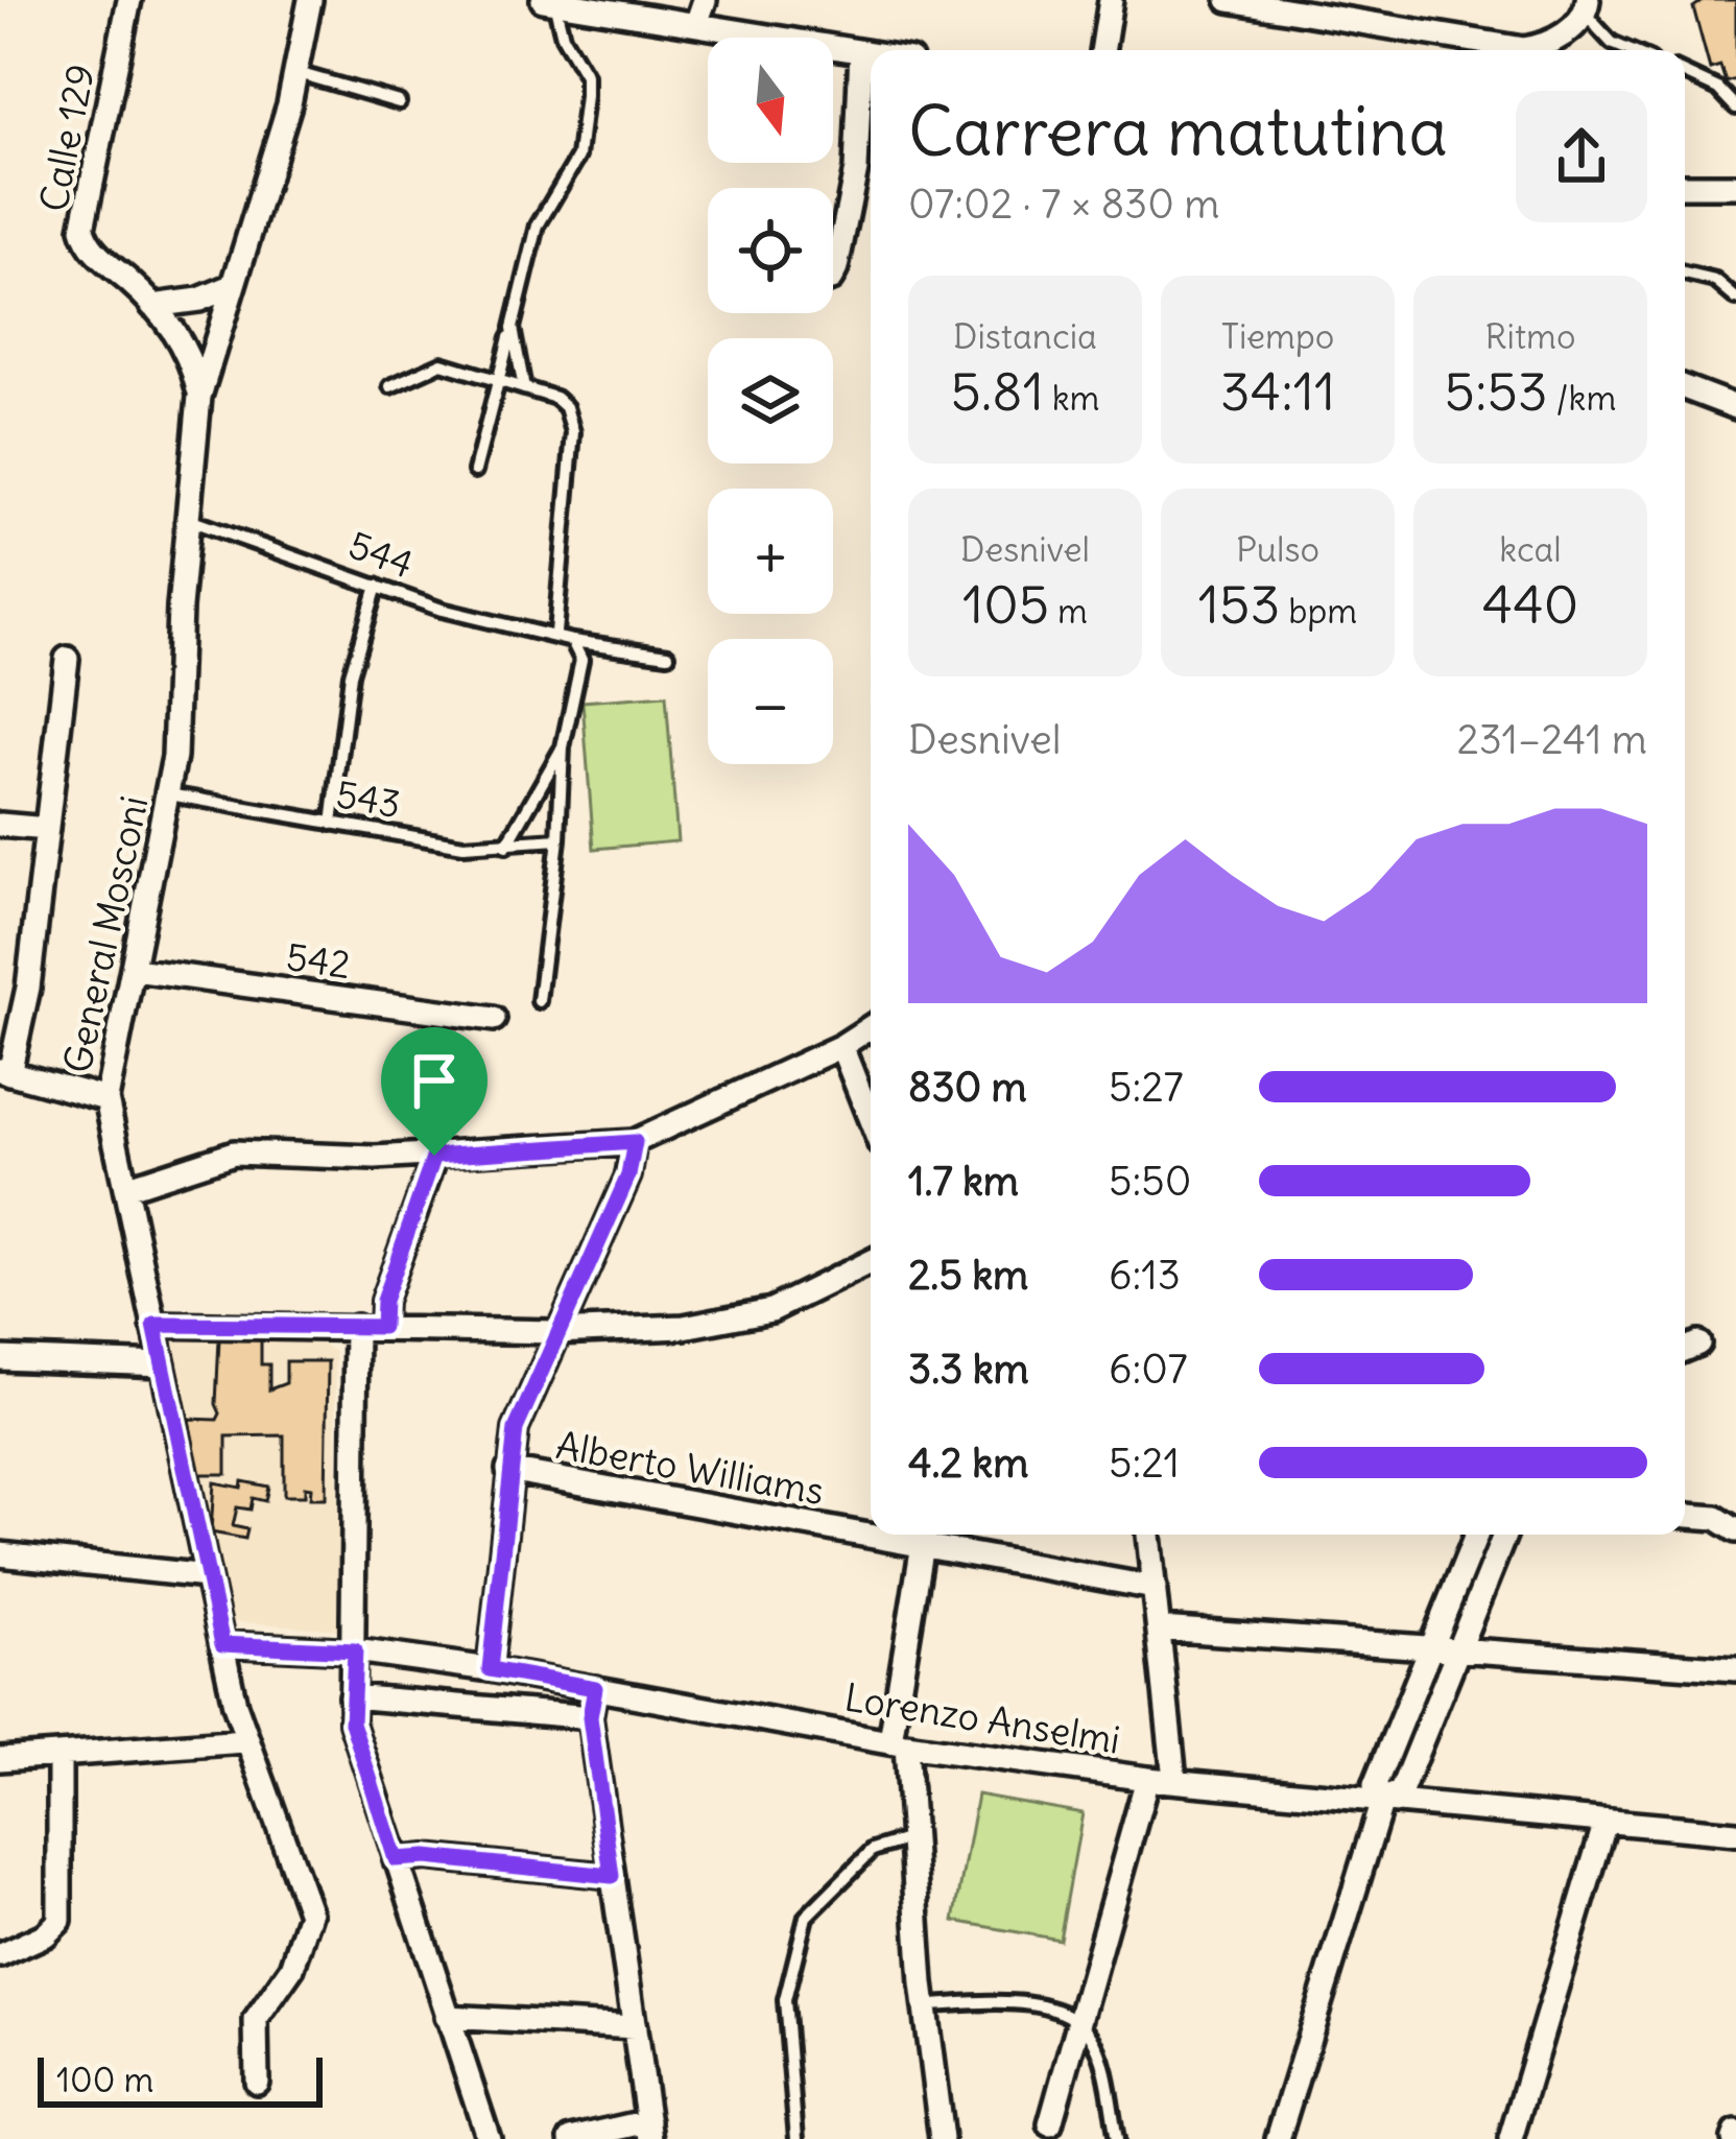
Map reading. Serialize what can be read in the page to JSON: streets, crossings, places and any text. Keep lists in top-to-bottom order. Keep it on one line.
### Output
{"streets":{"street":["Calle 129","General Mosconi","542","Alberto Williams","Lorenzo Anselmi"],"lane":["544","543"]},"crossings":[["Calle 129","General Mosconi"],["544","General Mosconi"],["543","General Mosconi"],["General Mosconi","542"],["General Mosconi","Lorenzo Anselmi"]],"scale_bar":"100 m","north":"bottom","page":{"map_buttons":["+","−"],"heading":["Carrera matutina","07:02 · 7 × 830 m"],"stats":[["Distancia","5.81 km"],["Tiempo","34:11"],["Ritmo","5:53 /km"],["Desnivel","105 m"],["Pulso","153 bpm"],["kcal","440"]],"chart":["Desnivel","231–241 m"],"list":[{"name":"830 m","note":"5:27"},{"name":"1.7 km","note":"5:50"},{"name":"2.5 km","note":"6:13"},{"name":"3.3 km","note":"6:07"},{"name":"4.2 km","note":"5:21"}],"scale":"100 m"}}
